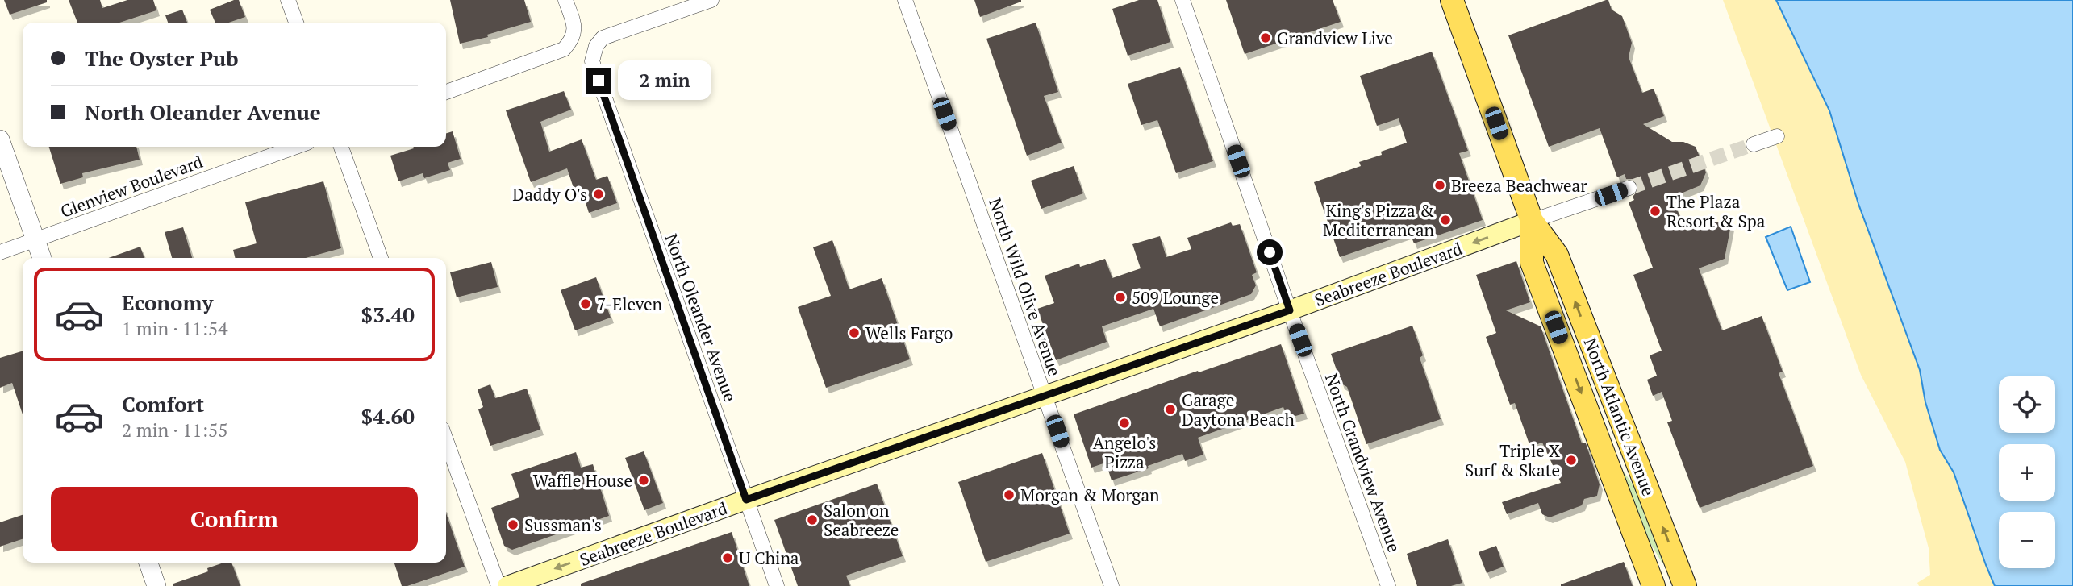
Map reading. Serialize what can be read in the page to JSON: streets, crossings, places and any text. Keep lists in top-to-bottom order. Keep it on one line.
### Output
{"streets":{"main road":["Seabreeze Boulevard","North Atlantic Avenue"],"street":["Glenview Boulevard","North Wild Olive Avenue","North Oleander Avenue","North Grandview Avenue"]},"crossings":[["Seabreeze Boulevard","North Wild Olive Avenue"],["Seabreeze Boulevard","North Oleander Avenue"],["Seabreeze Boulevard","North Atlantic Avenue"],["Seabreeze Boulevard","North Grandview Avenue"]],"one_way":["Seabreeze Boulevard"],"places":["Grandview Live","Breeza Beachwear","Daddy O's","The Plaza Resort & Spa","King's Pizza & Mediterranean","509 Lounge","7-Eleven","Wells Fargo","Garage Daytona Beach","Angelo's Pizza","Triple X Surf & Skate","Waffle House","Morgan & Morgan","Salon on Seabreeze","Sussman's","U China"],"page":{"banner":["The Oyster Pub","North Oleander Avenue"],"bubble":"2 min","list":[{"name":"Economy","note":"1 min · 11:54","value":"$3.40"},{"name":"Comfort","note":"2 min · 11:55","value":"$4.60"}],"map_buttons":["+","−"],"buttons":"Confirm"}}
